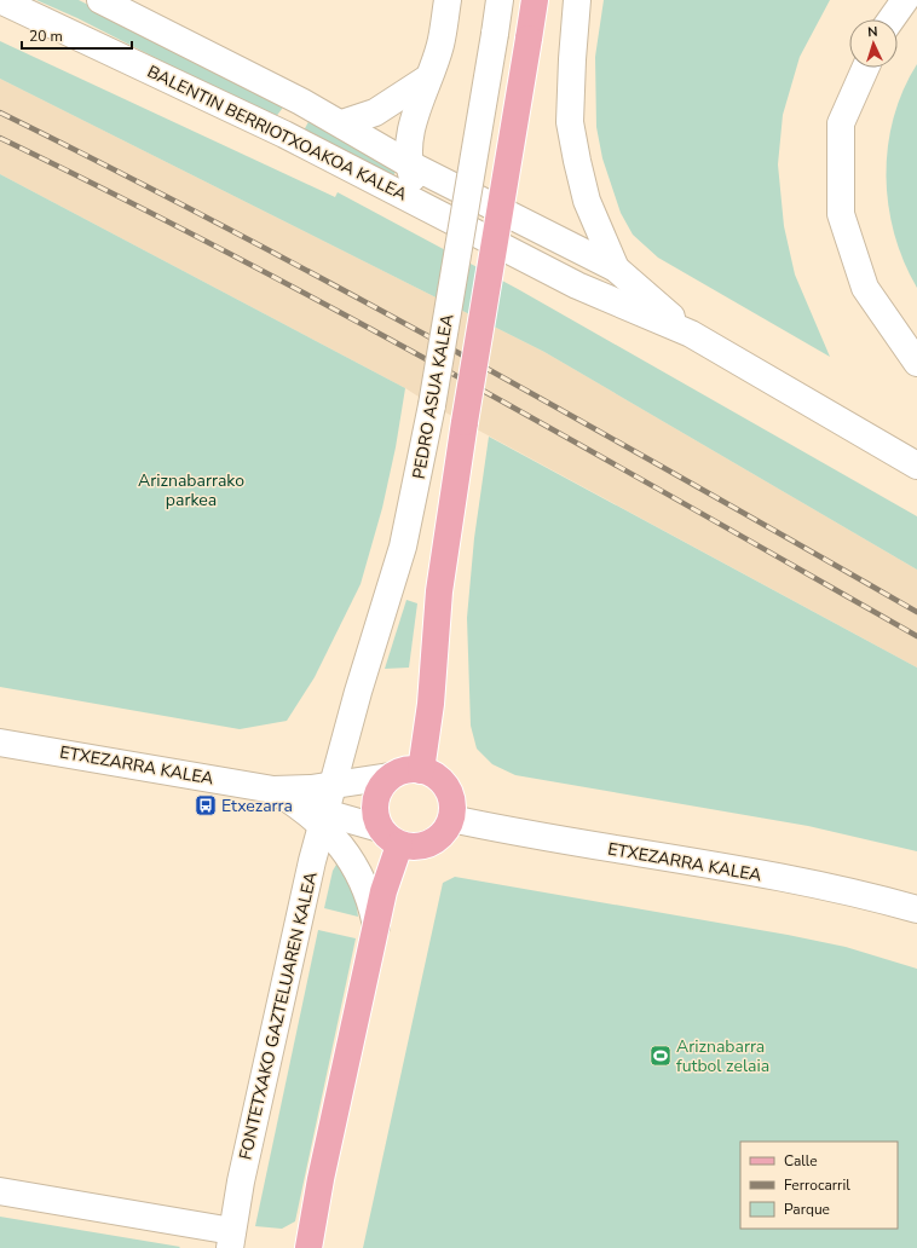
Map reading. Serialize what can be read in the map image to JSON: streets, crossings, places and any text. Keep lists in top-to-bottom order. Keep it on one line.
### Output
{"streets":{"main road":["PEDRO ASUA KALEA"],"street":["BALENTIN BERRIOTXOAKOA KALEA","ETXEZARRA KALEA","FONTETXAKO GAZTELUAREN KALEA"]},"crossings":[["PEDRO ASUA KALEA","ETXEZARRA KALEA"],["PEDRO ASUA KALEA","FONTETXAKO GAZTELUAREN KALEA"],["ETXEZARRA KALEA","FONTETXAKO GAZTELUAREN KALEA"]],"parks":["Ariznabarrako parkea"],"places":{"bus stop":["Etxezarra"],"sports":["Ariznabarra futbol zelaia"]},"legend":["Calle","Ferrocarril","Parque"],"scale_bar":"20 m","north":"top"}
